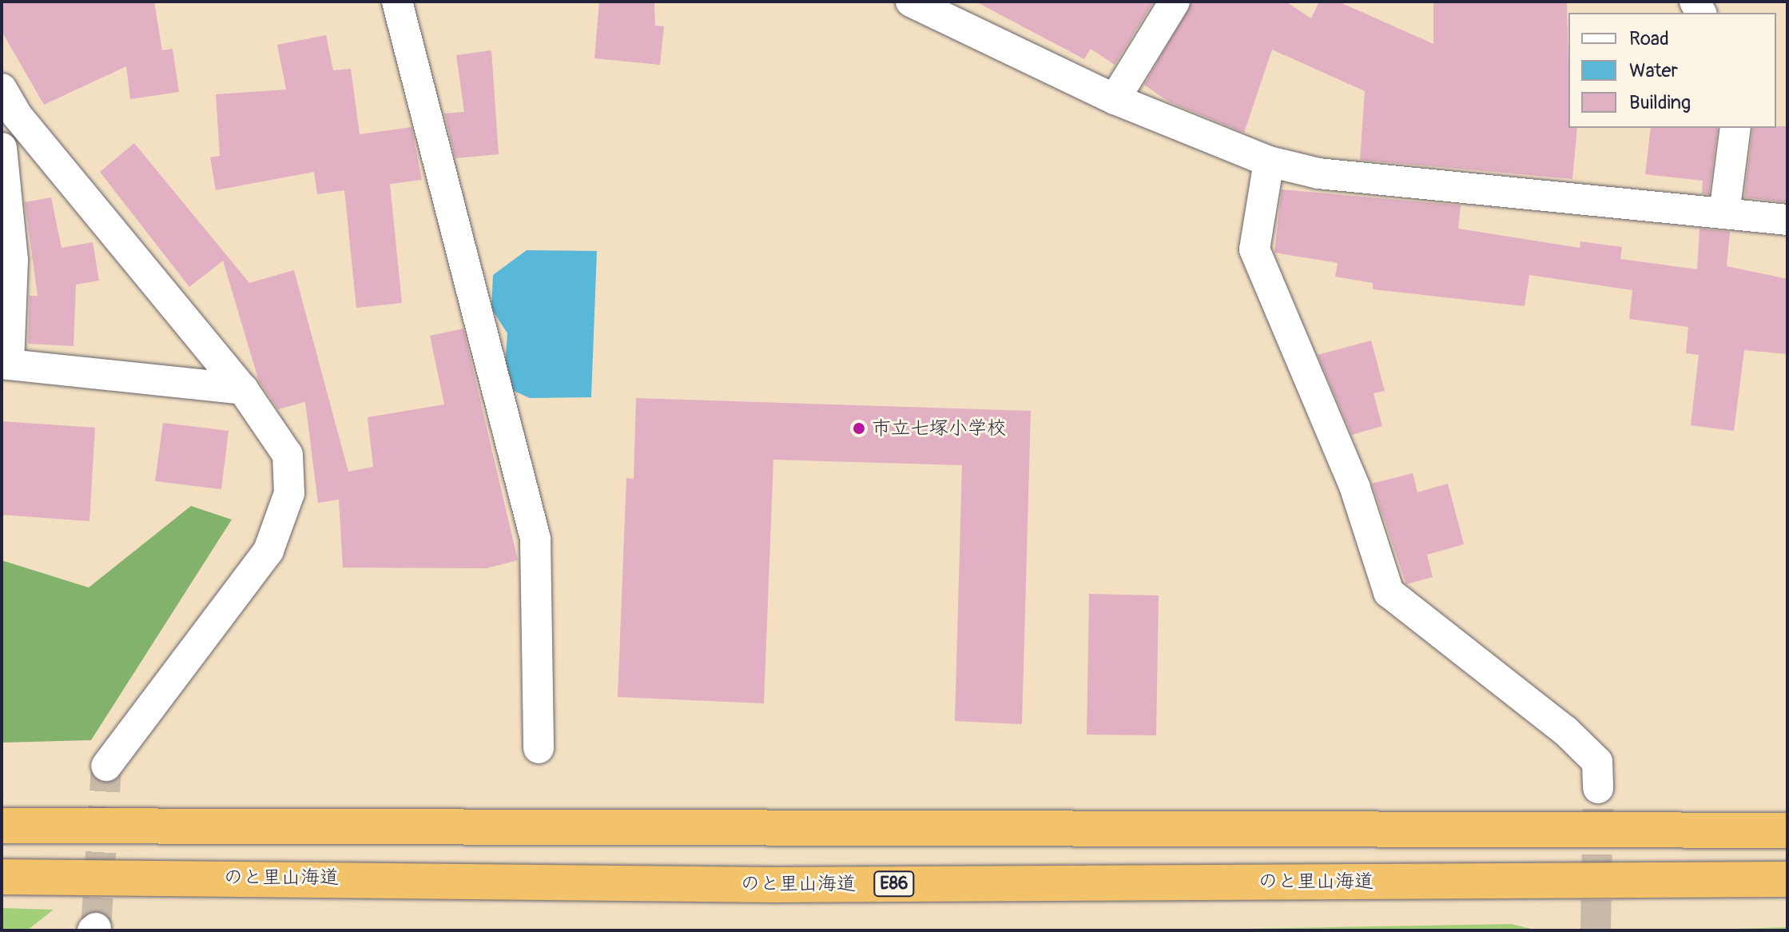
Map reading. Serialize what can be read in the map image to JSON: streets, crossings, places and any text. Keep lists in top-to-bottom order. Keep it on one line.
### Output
{"streets":{"highway":["のと里山海道","E86"]},"places":["市立七塚小学校"],"legend":["Road","Water","Building"]}
